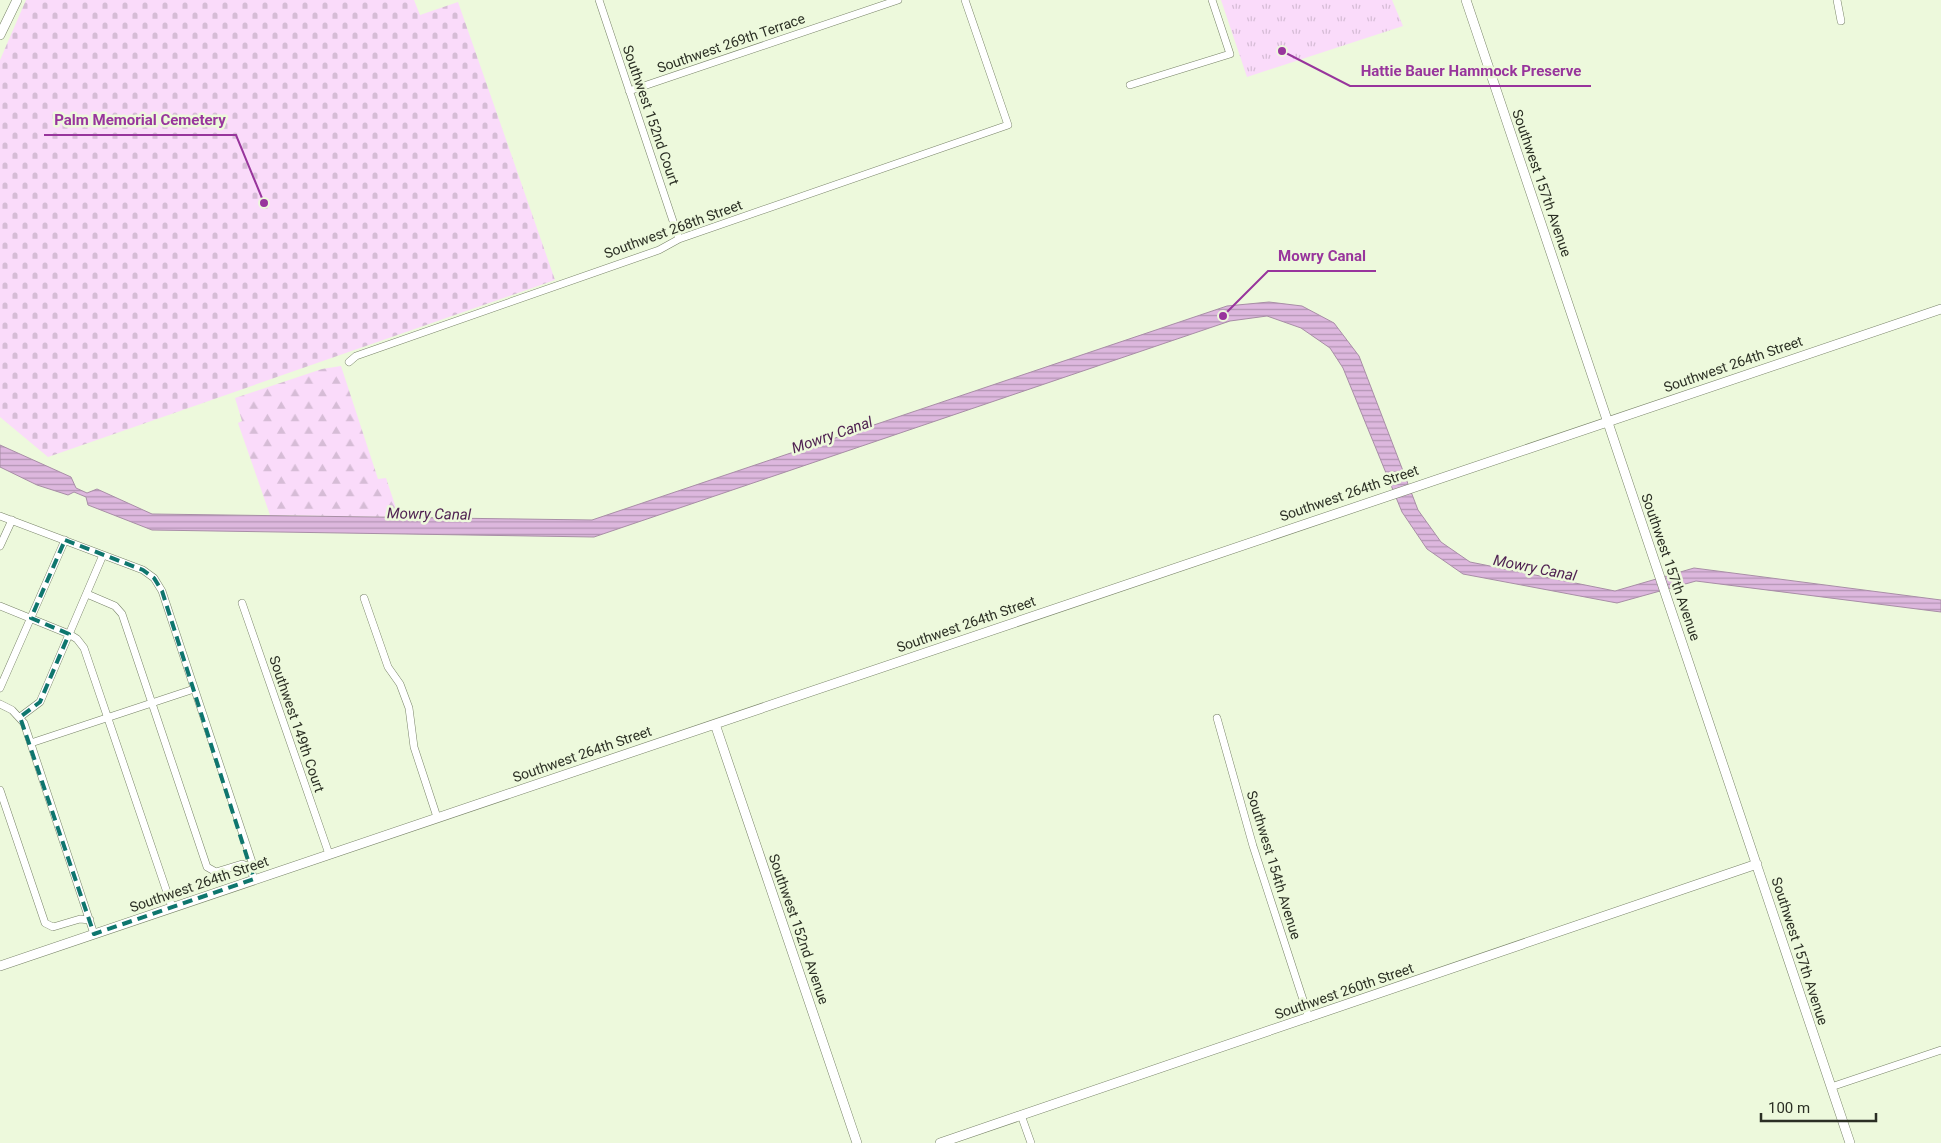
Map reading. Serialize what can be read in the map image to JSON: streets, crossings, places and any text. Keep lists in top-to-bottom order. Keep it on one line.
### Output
{"streets":{"street":["Southwest 269th Terrace","Southwest 152nd Court","Southwest 157th Avenue","Southwest 268th Street","Southwest 264th Street","Southwest 149th Court","Southwest 154th Avenue","Southwest 152nd Avenue","Southwest 260th Street"]},"crossings":[["Southwest 269th Terrace","Southwest 152nd Court"],["Southwest 152nd Court","Southwest 268th Street"],["Southwest 157th Avenue","Southwest 264th Street"],["Southwest 157th Avenue","Southwest 260th Street"],["Southwest 264th Street","Southwest 149th Court"],["Southwest 264th Street","Southwest 152nd Avenue"],["Southwest 154th Avenue","Southwest 260th Street"]],"water":["Mowry Canal"],"places":["Hattie Bauer Hammock Preserve","Palm Memorial Cemetery","Mowry Canal"],"scale_bar":"100 m"}
